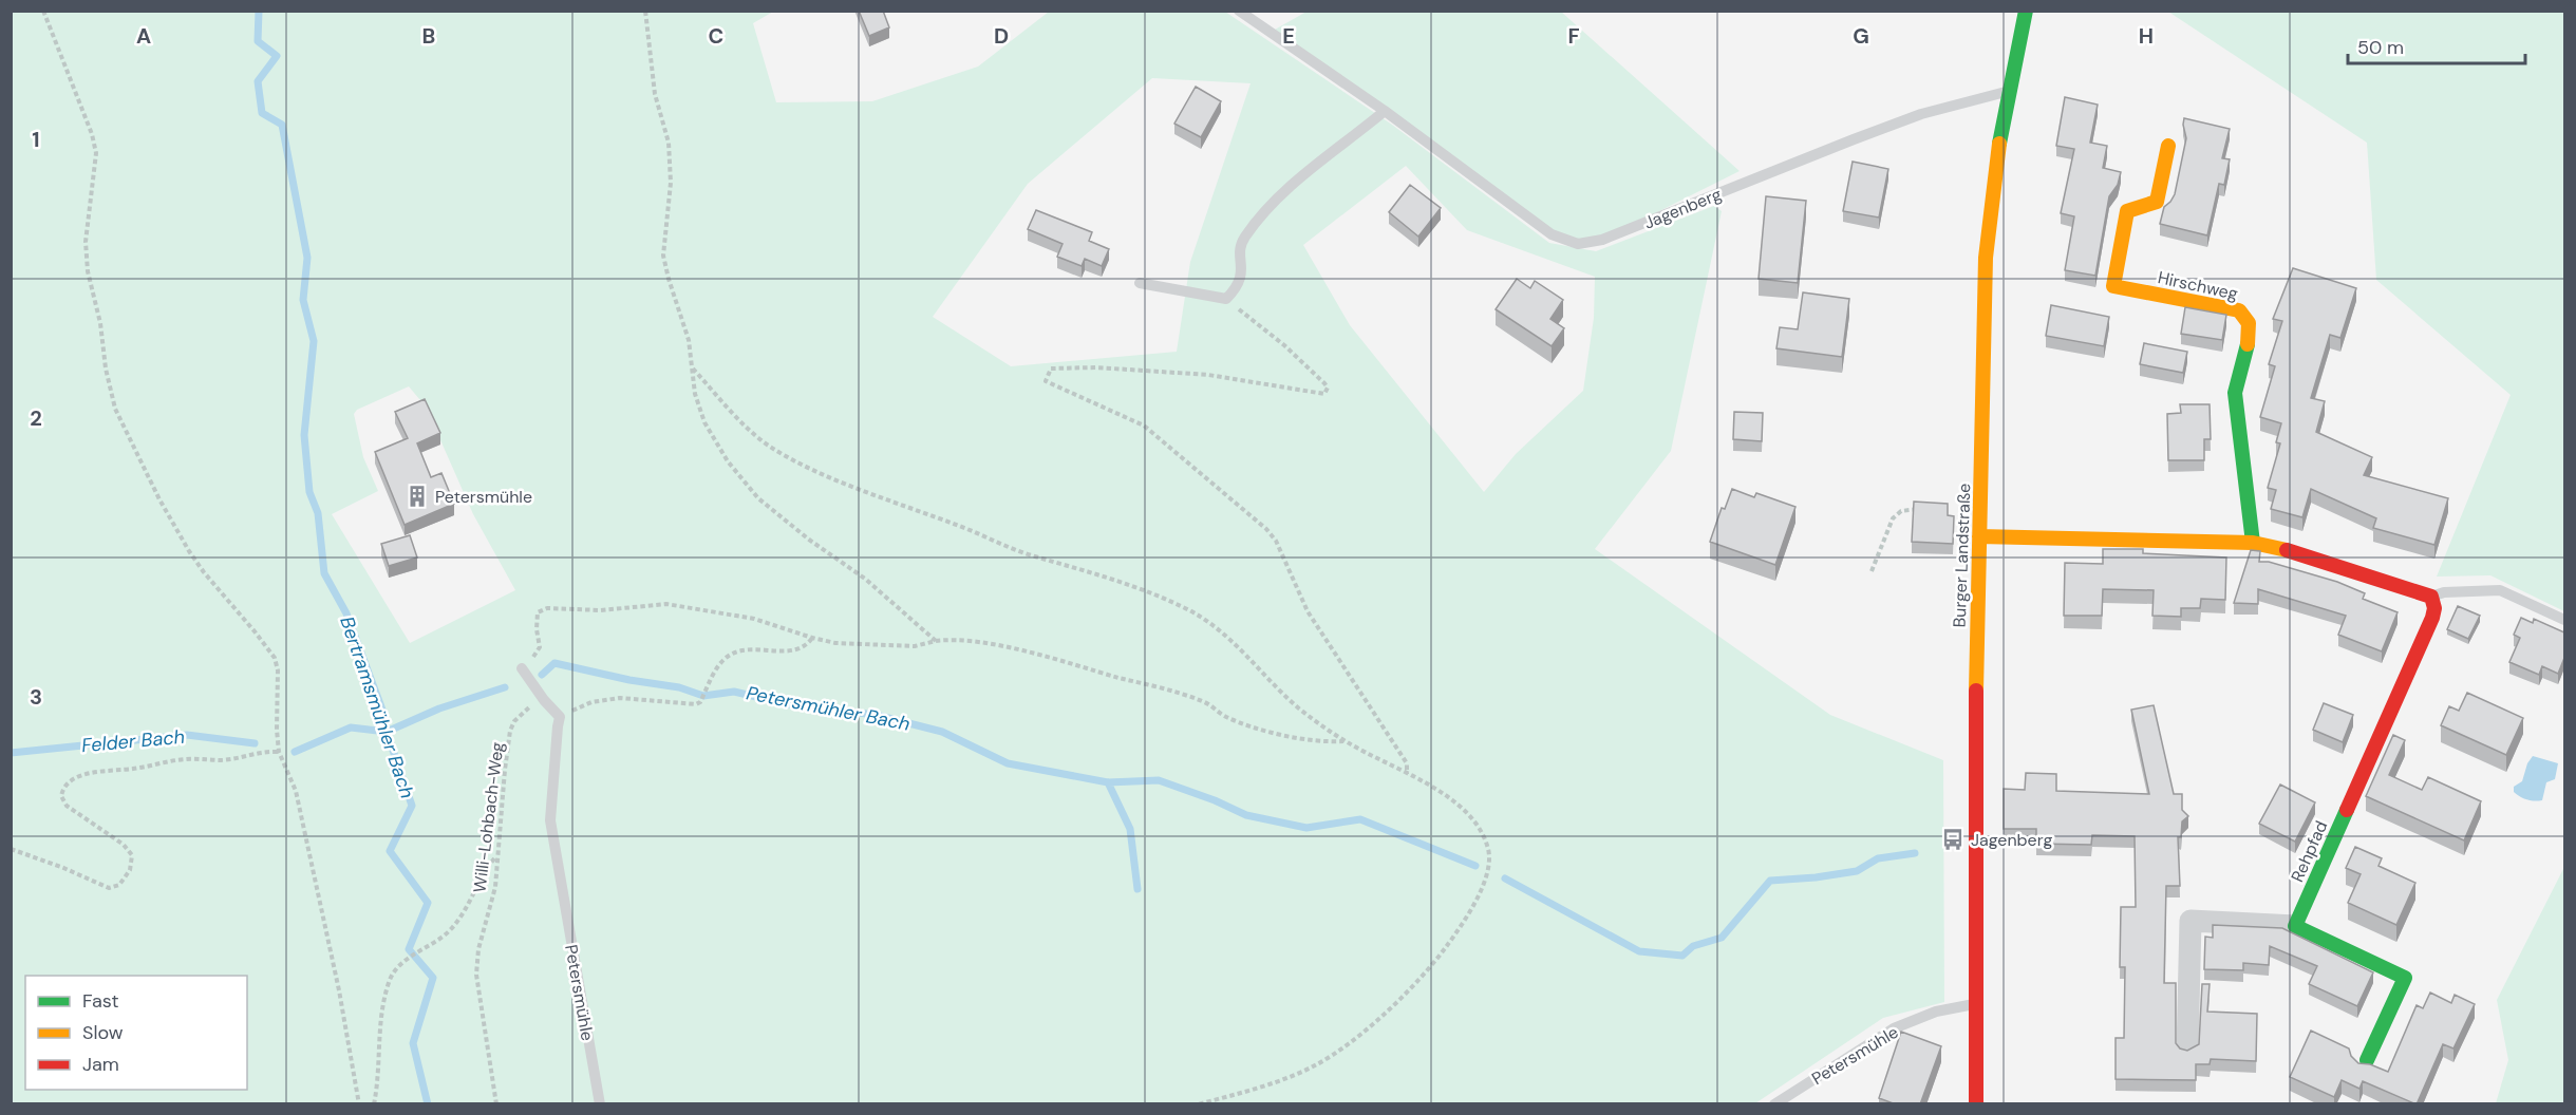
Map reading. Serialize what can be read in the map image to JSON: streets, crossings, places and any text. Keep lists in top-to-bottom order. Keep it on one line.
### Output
{"streets":{"street":["Hirschweg","Burger Landstraße","Rehpfad"],"lane":["Jagenberg","Petersmühle"],"path":["Willi-Lohbach-Weg"]},"crossings":[["Jagenberg","Burger Landstraße"],["Burger Landstraße","Petersmühle"]],"water":["Bertramsmühler Bach","Petersmühler Bach","Felder Bach"],"places":{"building":["Petersmühle"],"bus stop":["Jagenberg"]},"legend":["Fast","Slow","Jam"],"scale_bar":"50 m","grid":{"columns":["A","B","C","D","E","F","G","H"],"rows":["1","2","3"]}}
